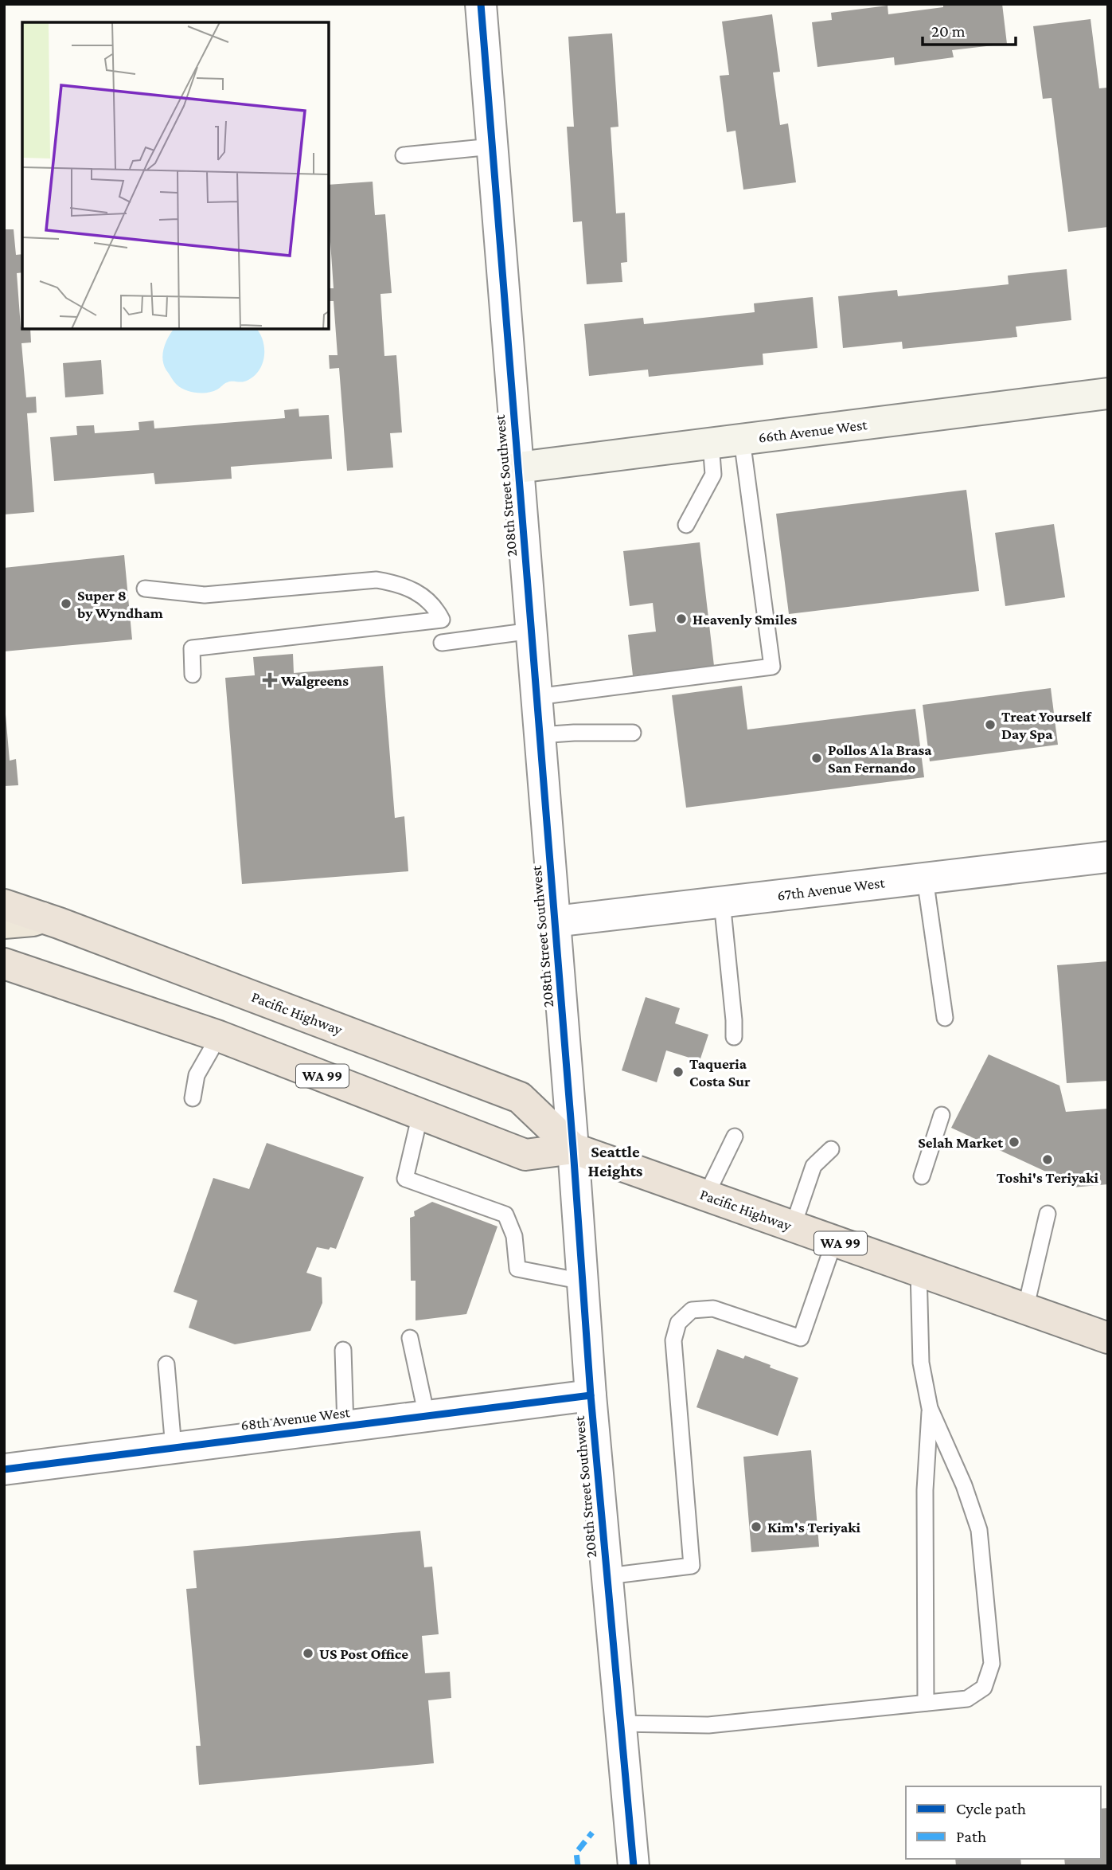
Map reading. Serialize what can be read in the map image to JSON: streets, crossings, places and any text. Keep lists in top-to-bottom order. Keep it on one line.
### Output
{"streets":{"highway":["Pacific Highway","WA 99"],"main road":["66th Avenue West"],"street":["208th Street Southwest","67th Avenue West","68th Avenue West"]},"crossings":[["66th Avenue West","208th Street Southwest"],["208th Street Southwest","67th Avenue West"],["208th Street Southwest","Pacific Highway"],["208th Street Southwest","68th Avenue West"]],"districts":["Seattle Heights"],"places":{"other":["Super 8 by Wyndham","Heavenly Smiles","Treat Yourself Day Spa","Pollos A la Brasa San Fernando","Taqueria Costa Sur","Selah Market","Toshi's Teriyaki","Kim's Teriyaki","US Post Office"],"health":["Walgreens"]},"legend":["Cycle path","Path"],"scale_bar":"20 m"}
